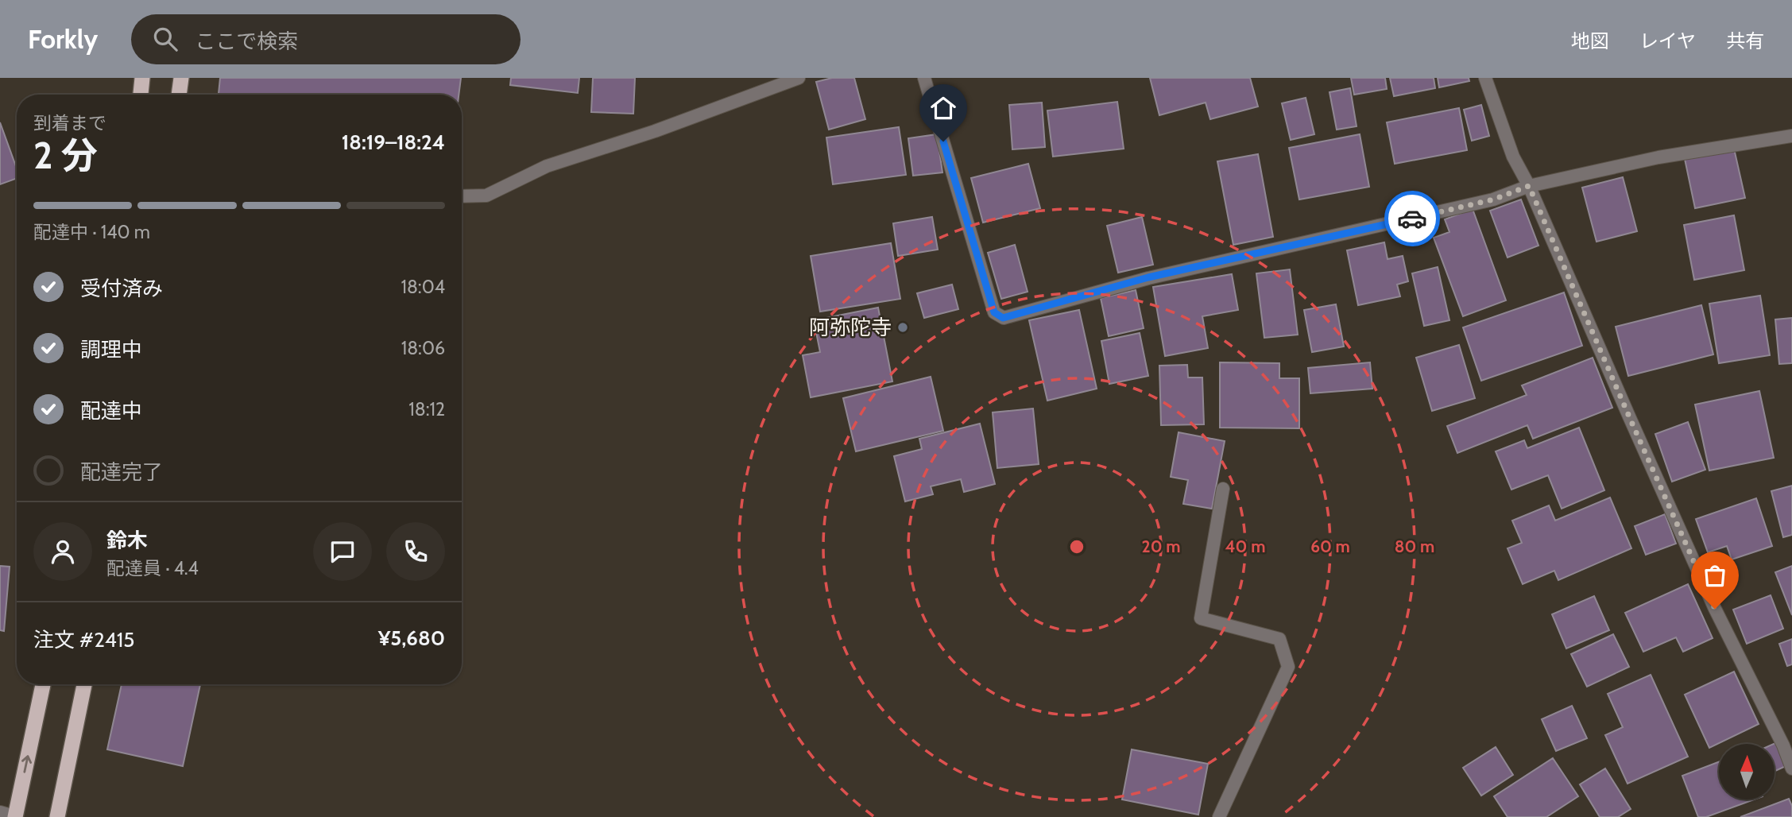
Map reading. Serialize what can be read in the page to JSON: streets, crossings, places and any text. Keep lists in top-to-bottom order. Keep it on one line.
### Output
{"places":["阿弥陀寺"],"north":"top","page":{"header":"Forkly","search":"ここで検索","nav":["地図","レイヤ","共有"],"heading":["2 分","到着まで","18:19–18:24"],"panel":["鈴木","配達員 · 4.4","注文 #2415","¥5,680"],"bar":"配達中 · 140 m","list":[["受付済み","18:04"],["調理中","18:06"],["配達中","18:12"],"配達完了"]},"rings":["20 m","40 m","60 m","80 m"]}
